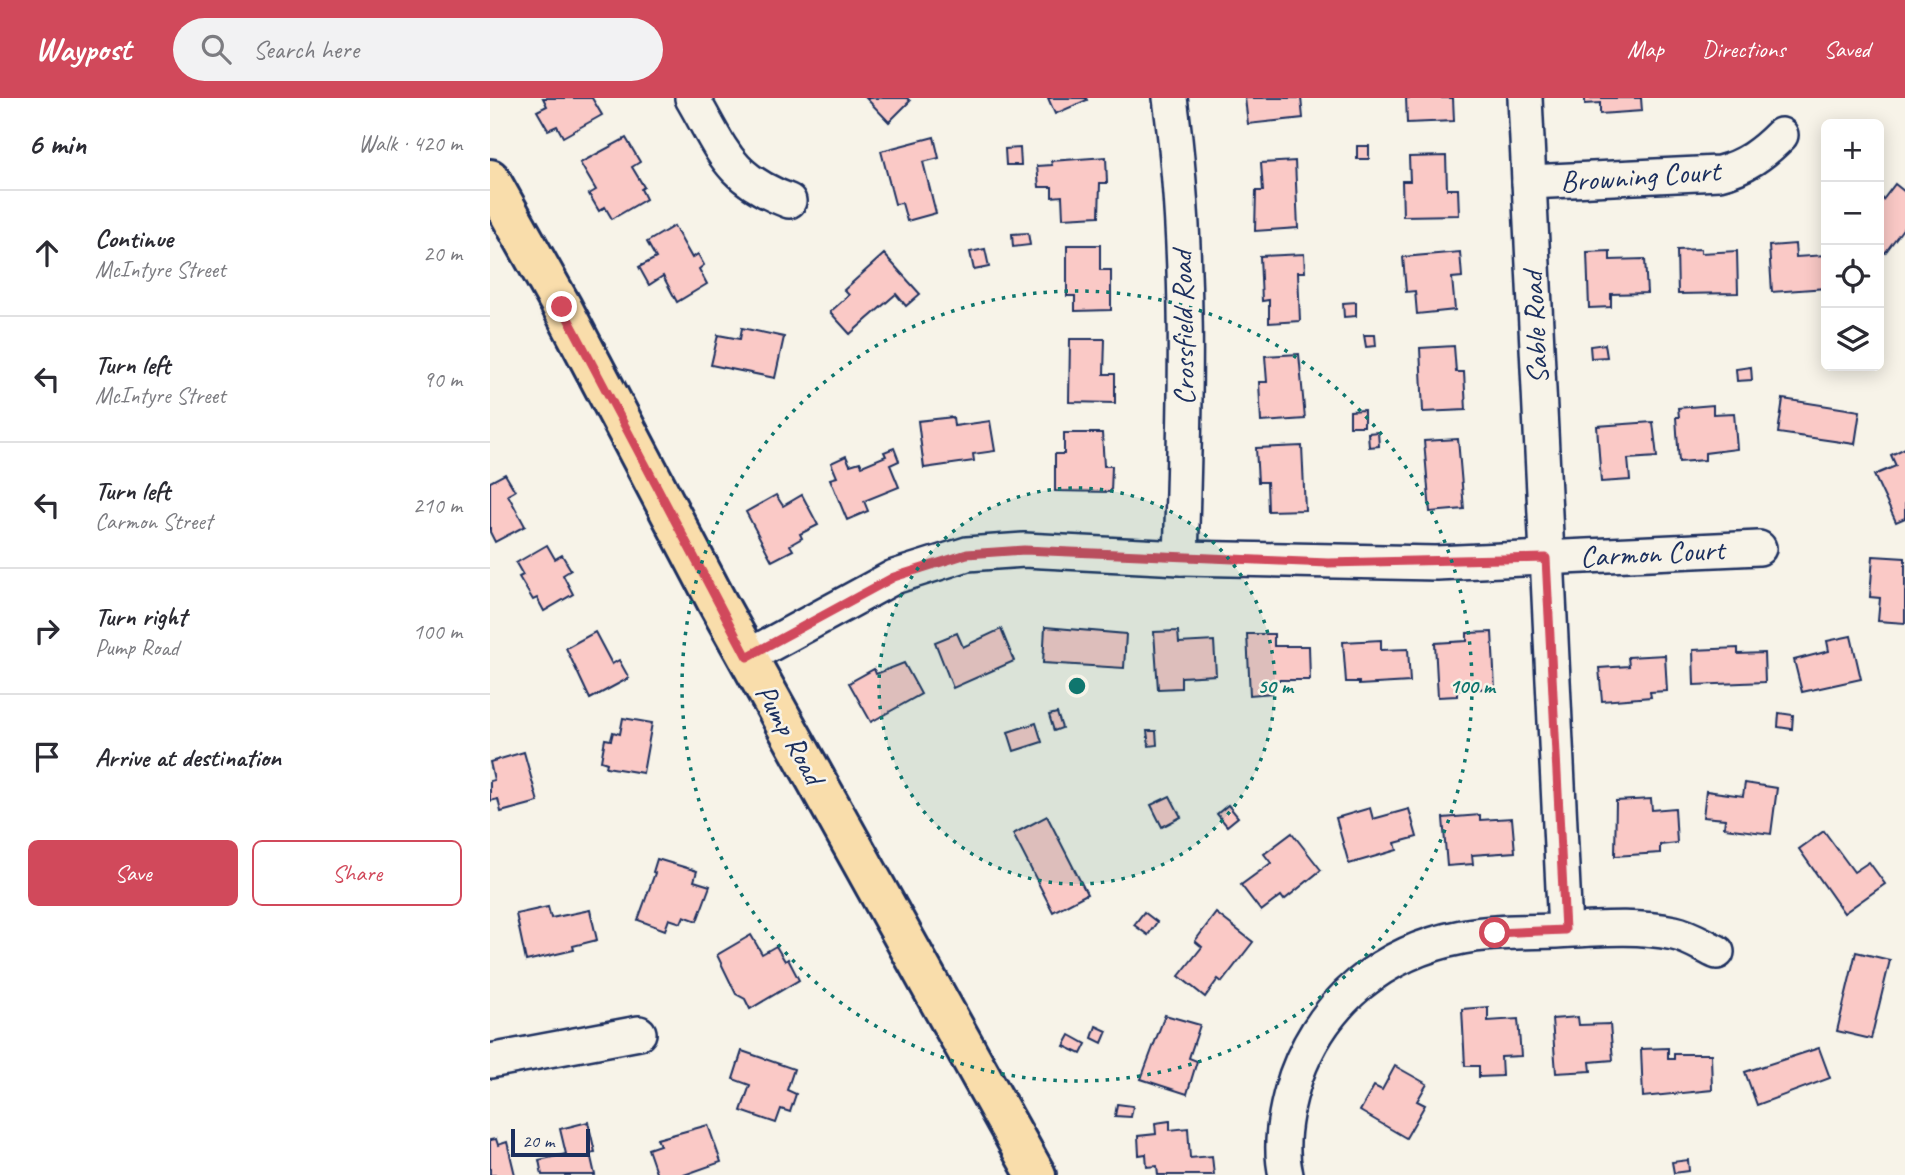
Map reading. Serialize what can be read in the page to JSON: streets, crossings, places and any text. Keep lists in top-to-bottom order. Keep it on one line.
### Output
{"streets":{"main road":["Pump Road"],"street":["Browning Court","Crossfield Road","Sable Road","Carmon Court"]},"crossings":[["Browning Court","Sable Road"],["Crossfield Road","Carmon Court"],["Sable Road","Carmon Court"],["Carmon Court","Pump Road"]],"scale_bar":"20 m","page":{"header":"Waypost","search":"Search here","nav":["Map","Directions","Saved"],"heading":["6 min","Walk · 420 m"],"map_buttons":["+","−"],"list":[["Continue","McIntyre Street","20 m"],["Turn left","McIntyre Street","90 m"],["Turn left","Carmon Street","210 m"],["Turn right","Pump Road","100 m"],"Arrive at destination"],"buttons":["Save","Share"],"scale":"20 m"},"rings":["50 m","100 m"]}
